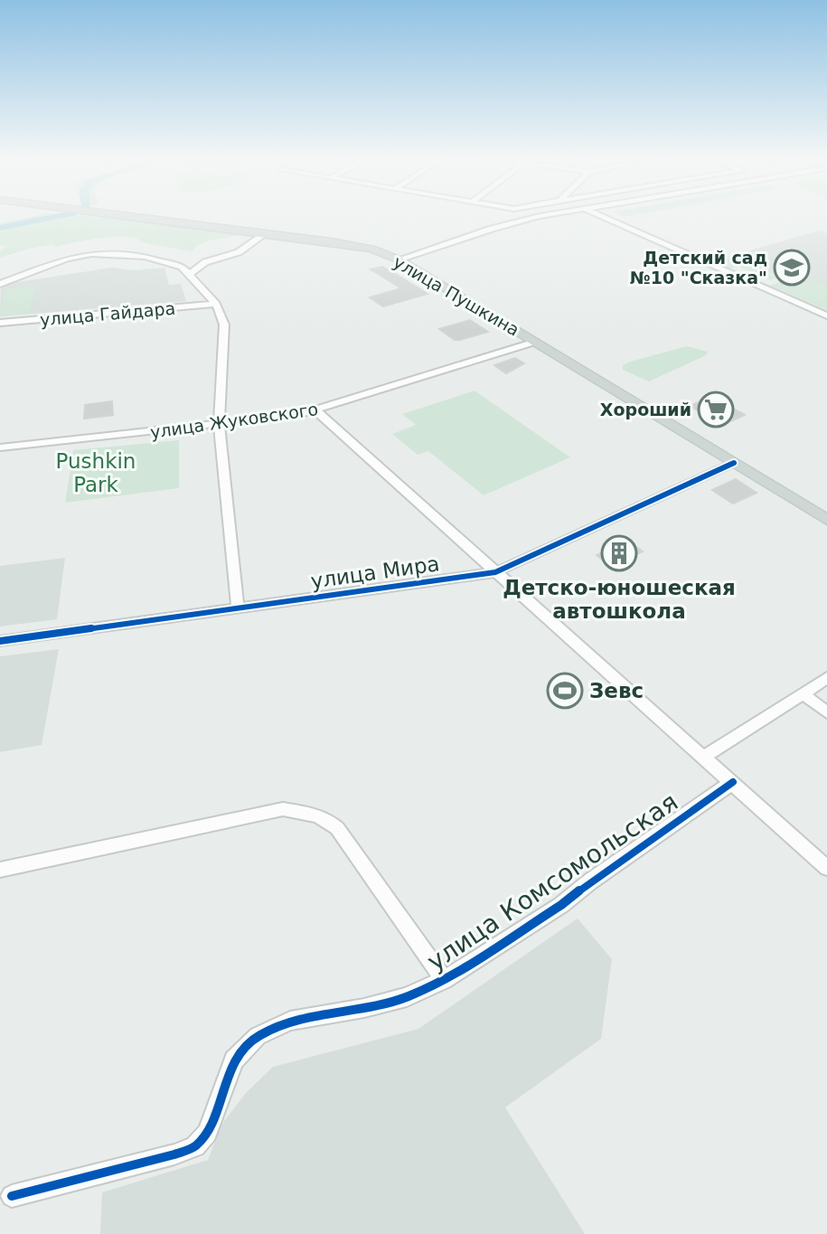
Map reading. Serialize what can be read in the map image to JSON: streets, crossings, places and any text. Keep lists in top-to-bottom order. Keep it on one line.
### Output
{"streets":{"main road":["улица Пушкина"],"street":["улица Гайдара","улица Жуковского","улица Мира","улица Комсомольская"]},"crossings":[["улица Пушкина","улица Жуковского"],["улица Пушкина","улица Мира"]],"parks":["Pushkin Park"],"places":{"school or university":["Детский сад №10 \"Сказка\""],"supermarket":["Хороший"],"building":["Детско-юношеская автошкола"],"sports":["Зевс"]}}
